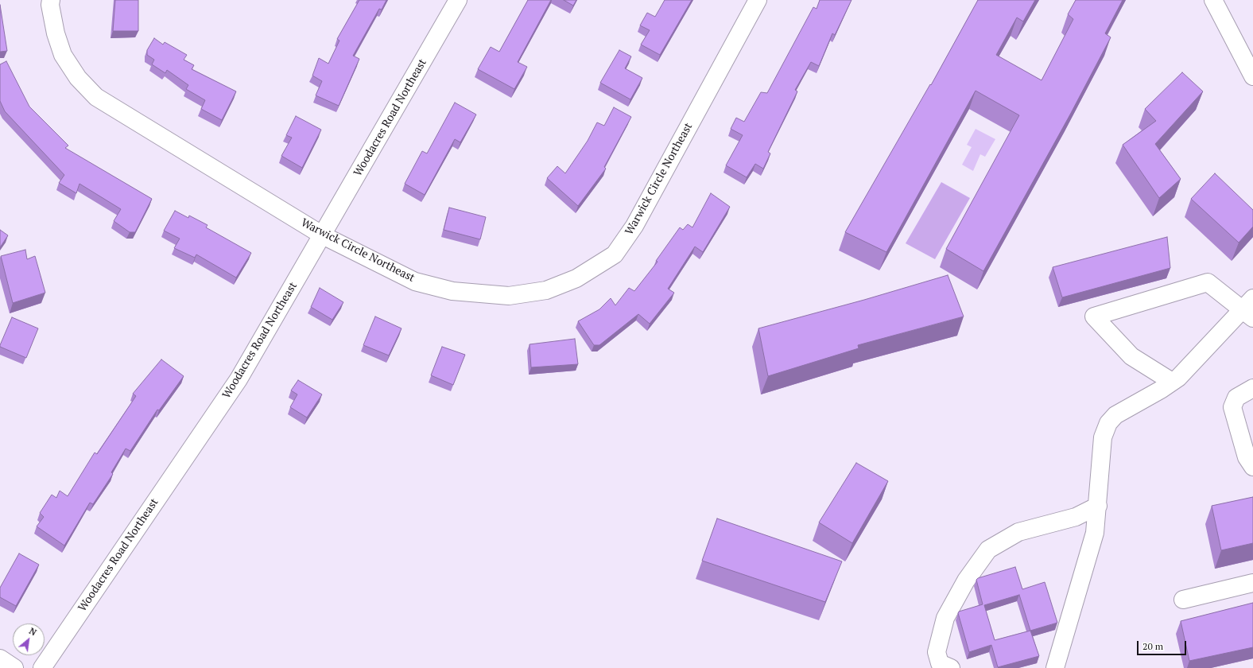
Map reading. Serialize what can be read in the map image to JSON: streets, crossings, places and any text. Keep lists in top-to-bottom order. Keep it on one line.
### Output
{"streets":{"street":["Woodacres Road Northeast","Warwick Circle Northeast"]},"crossings":[["Woodacres Road Northeast","Warwick Circle Northeast"]],"scale_bar":"20 m","north":"top right"}
